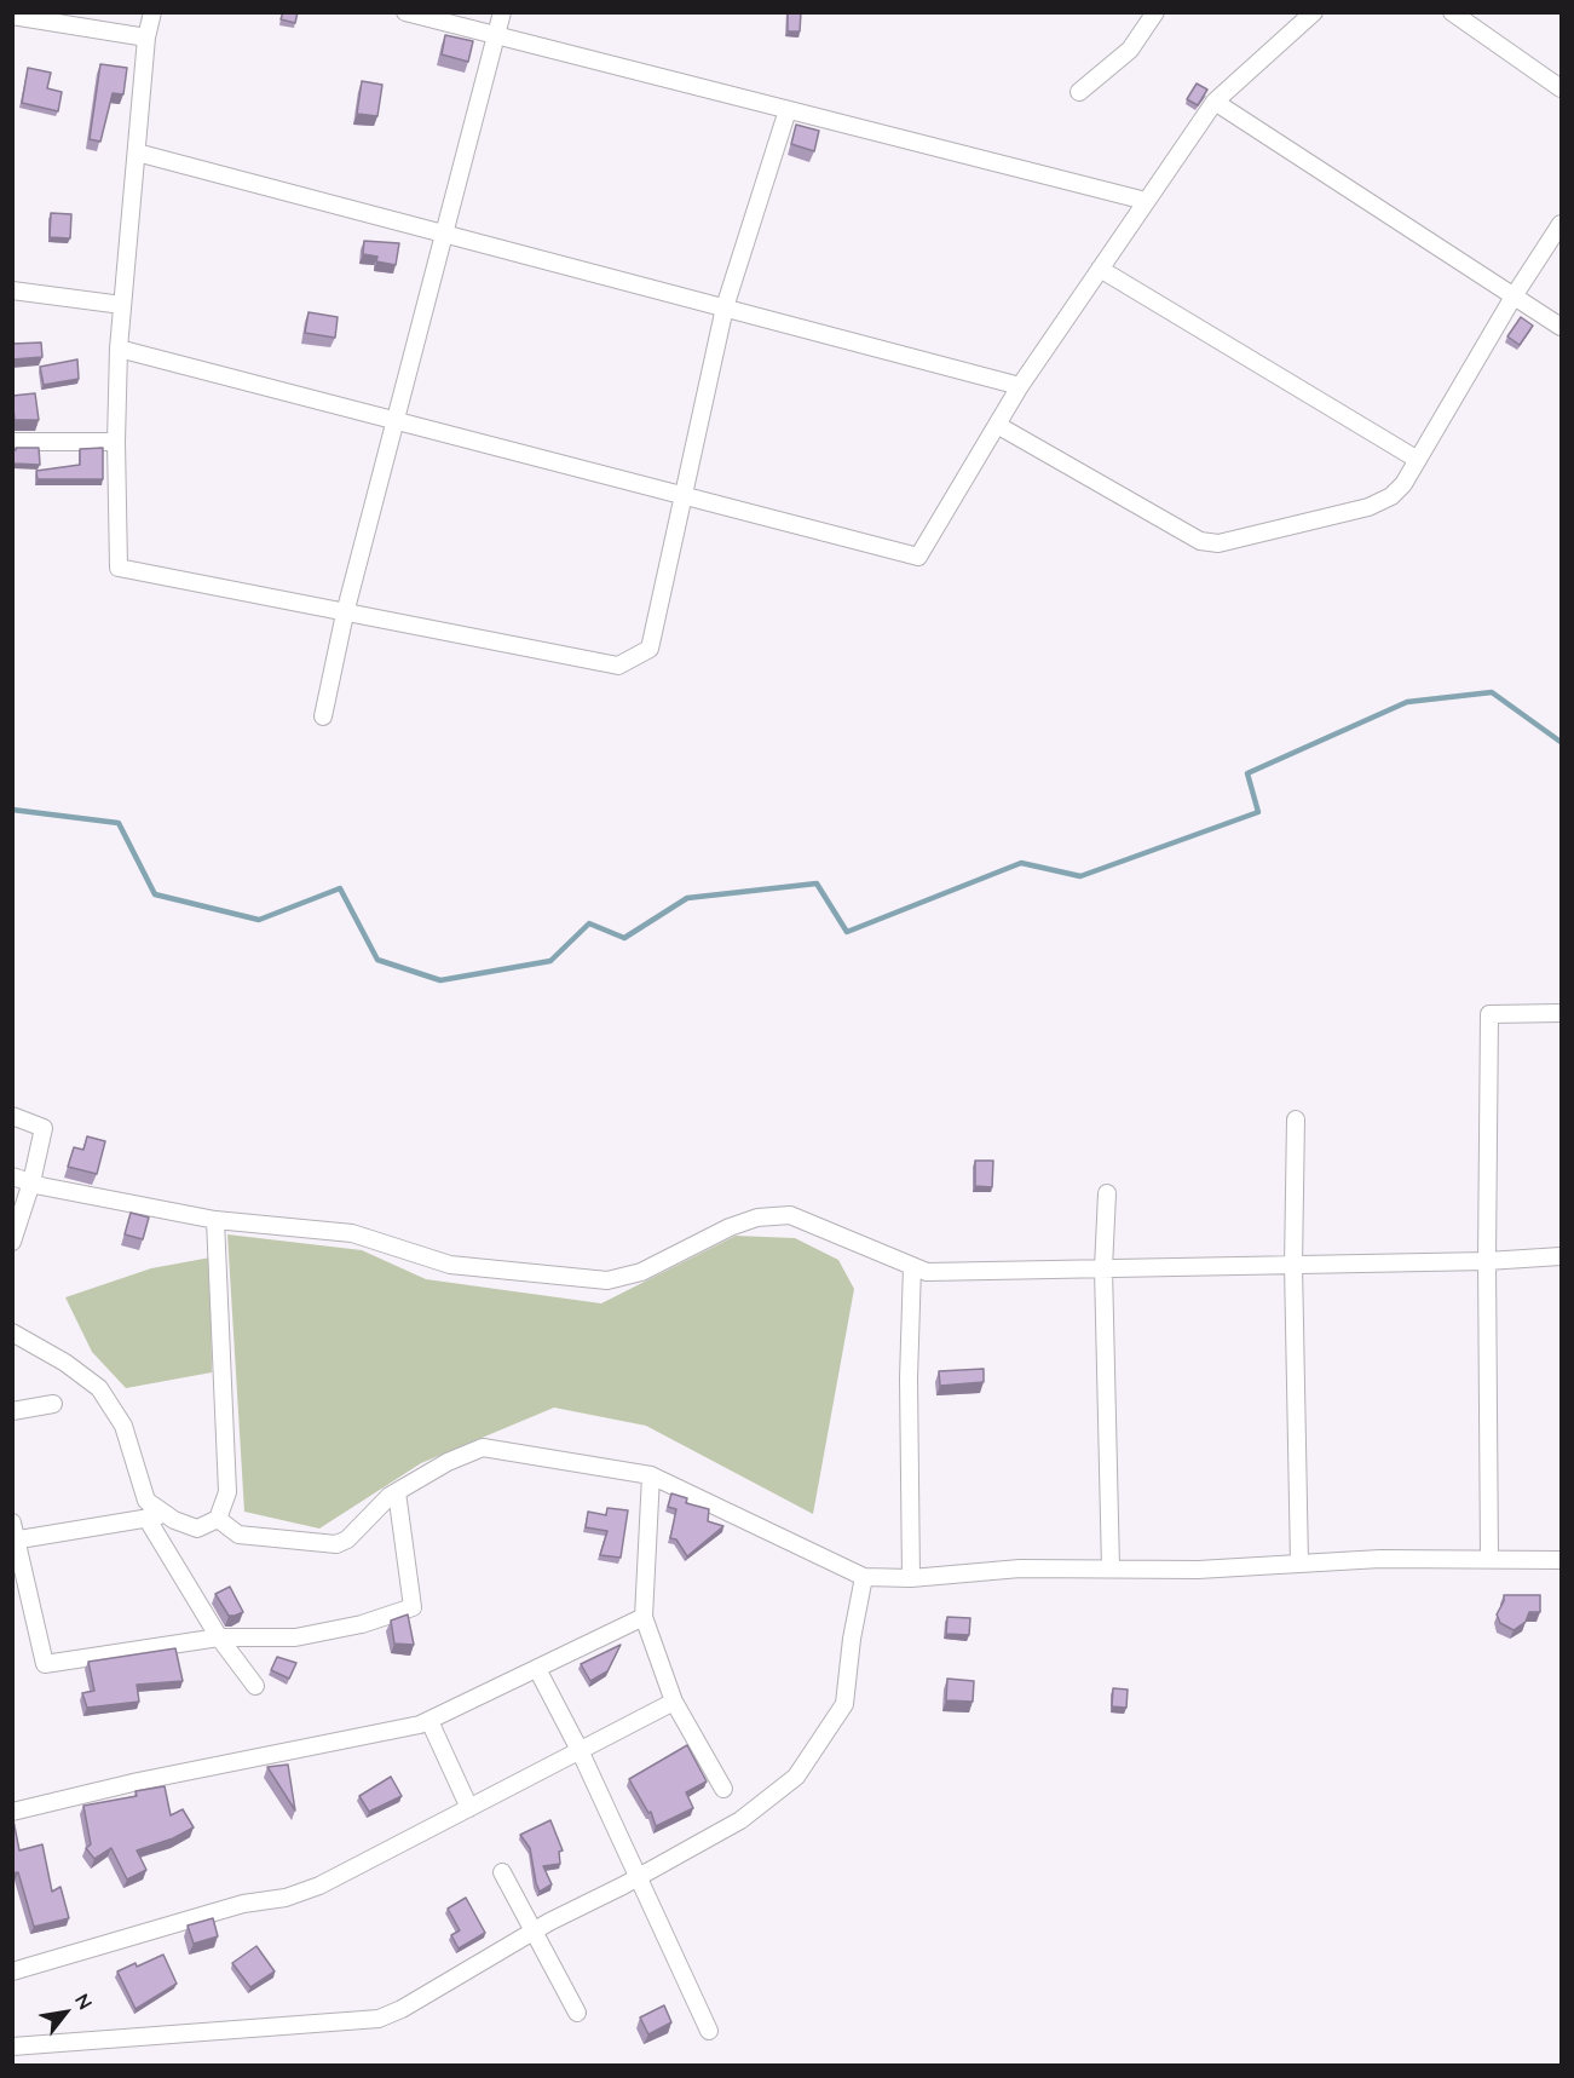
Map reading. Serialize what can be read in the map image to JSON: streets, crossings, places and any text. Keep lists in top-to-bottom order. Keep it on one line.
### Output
{"north":"top right"}
